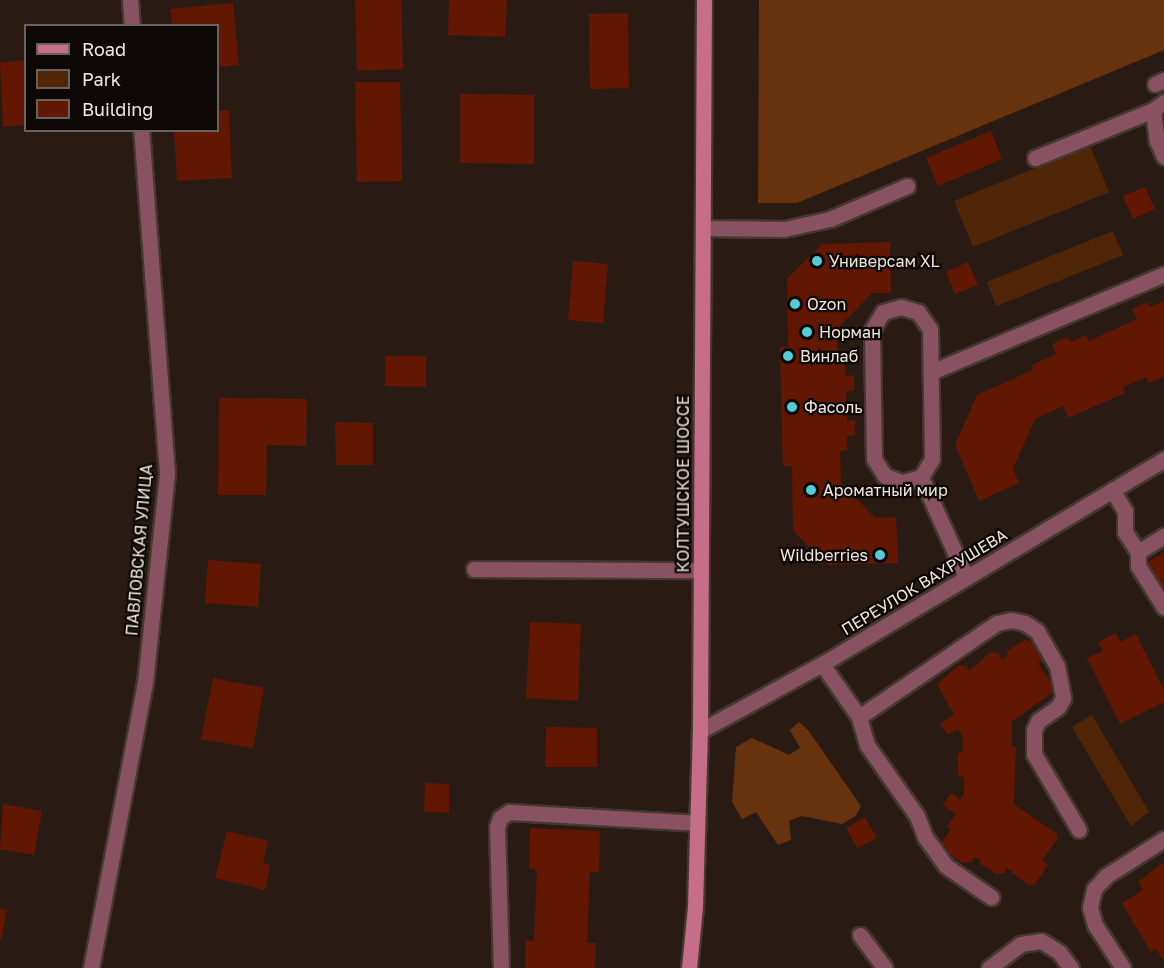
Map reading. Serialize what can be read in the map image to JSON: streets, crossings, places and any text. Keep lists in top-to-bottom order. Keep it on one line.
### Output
{"streets":{"main road":["КОЛТУШСКОЕ ШОССЕ"],"street":["ПАВЛОВСКАЯ УЛИЦА","ПЕРЕУЛОК ВАХРУШЕВА"]},"crossings":[["КОЛТУШСКОЕ ШОССЕ","ПЕРЕУЛОК ВАХРУШЕВА"]],"places":["Универсам XL","Ozon","Норман","Винлаб","Фасоль","Ароматный мир","Wildberries"],"legend":["Road","Park","Building"]}
